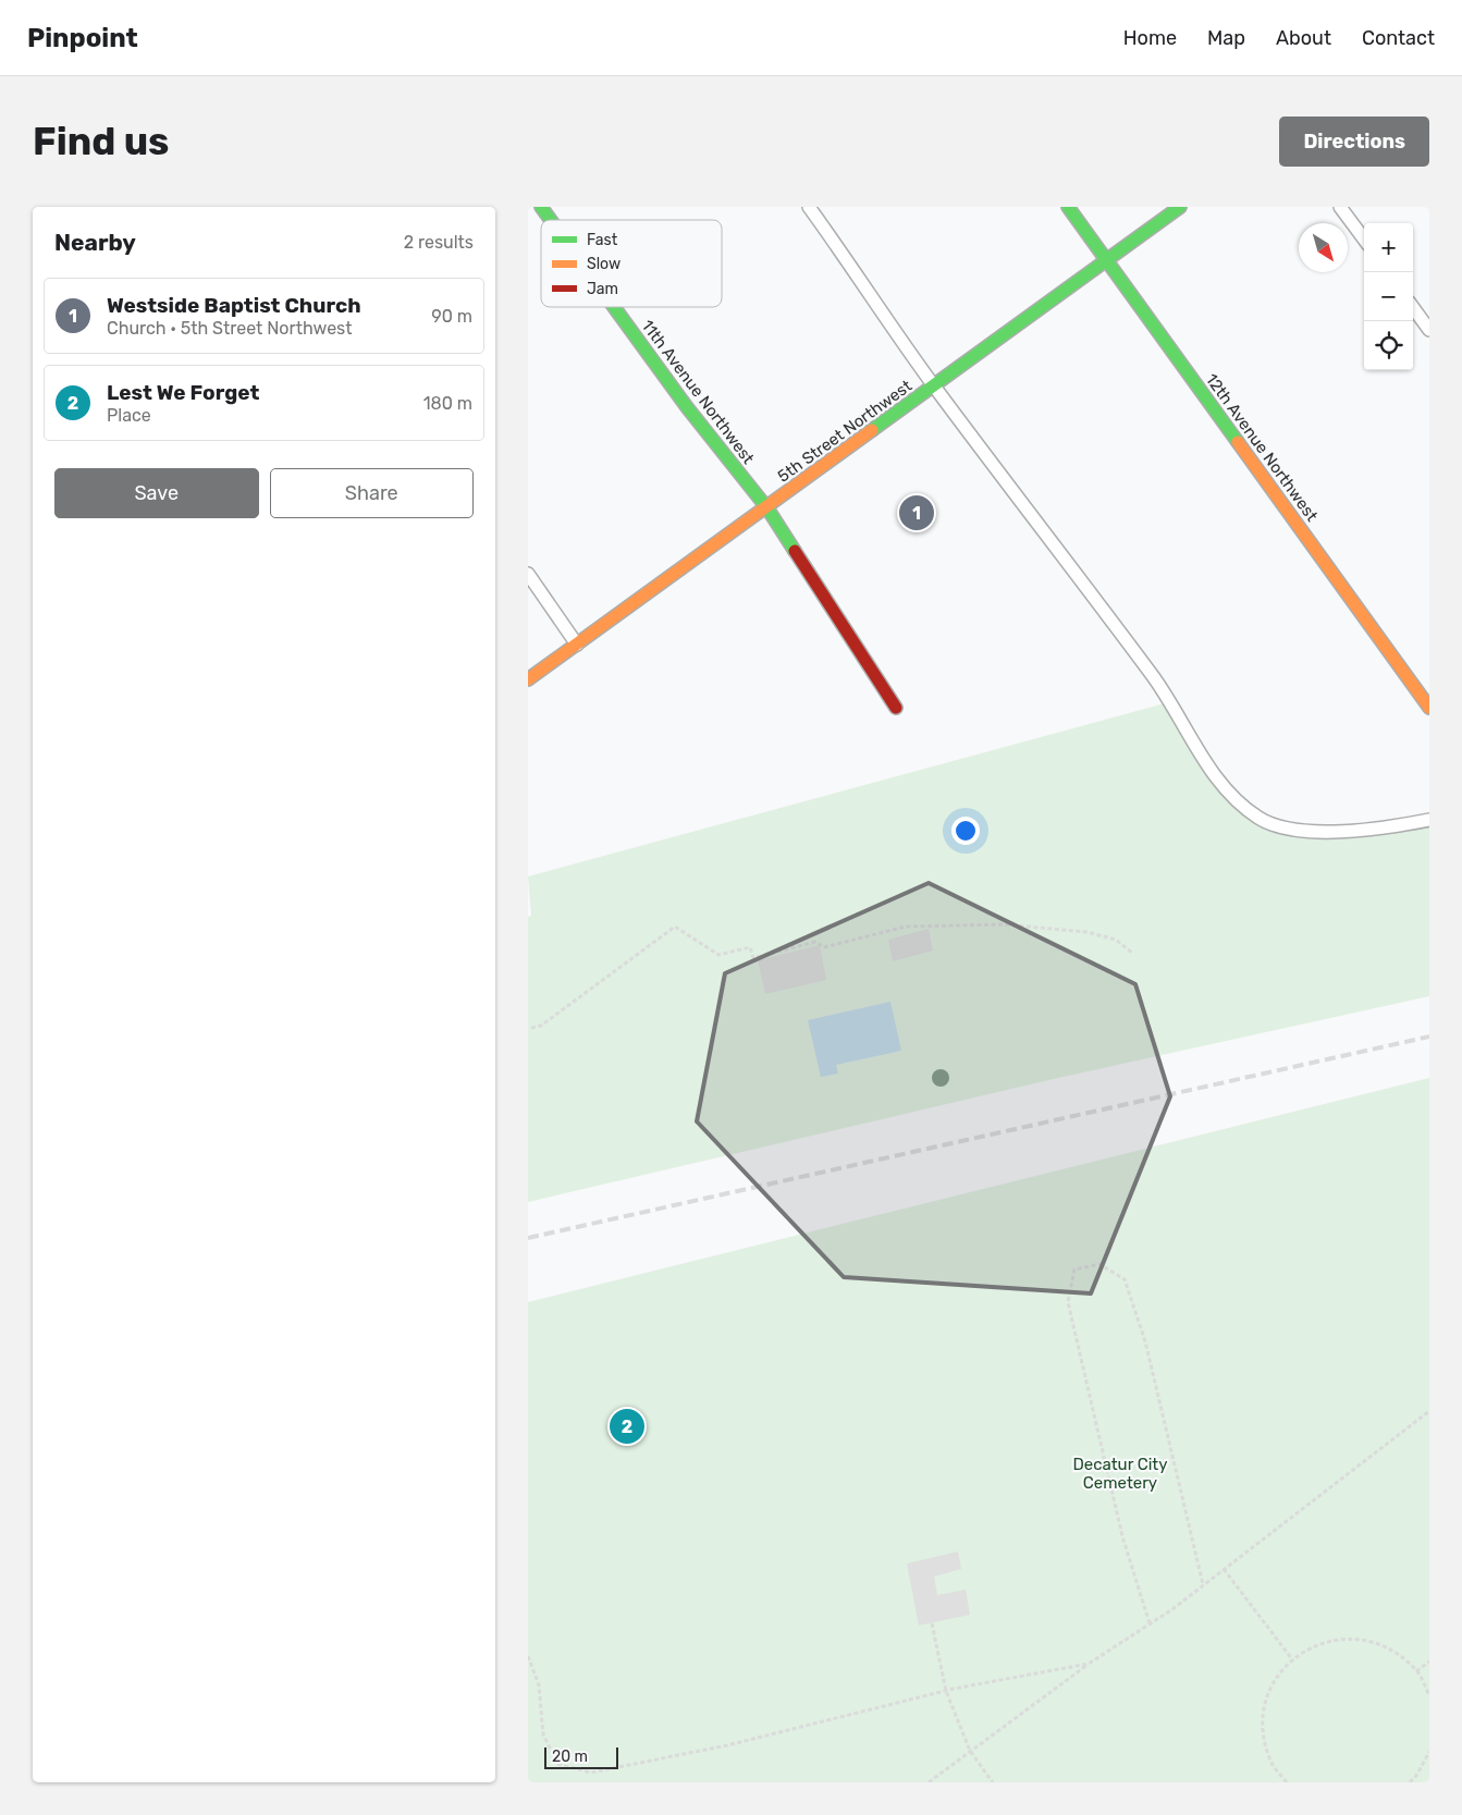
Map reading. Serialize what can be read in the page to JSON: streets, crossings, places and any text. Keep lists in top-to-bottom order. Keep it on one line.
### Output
{"streets":{"street":["11th Avenue Northwest","5th Street Northwest","12th Avenue Northwest"]},"crossings":[["11th Avenue Northwest","5th Street Northwest"],["5th Street Northwest","12th Avenue Northwest"]],"parks":["Decatur City Cemetery"],"legend":["Fast","Slow","Jam"],"scale_bar":"20 m","north":"bottom right","page":{"header":"Pinpoint","nav":["Home","Map","About","Contact"],"buttons":["Directions",["Save","Share"]],"title":"Find us","heading":["Nearby","2 results"],"map_buttons":["+","−"],"list":[{"mark":"1","name":"Westside Baptist Church","note":"Church · 5th Street Northwest","value":"90 m"},{"mark":"2","name":"Lest We Forget","note":"Place","value":"180 m"}],"pins":["1","2"],"scale":"20 m"}}
